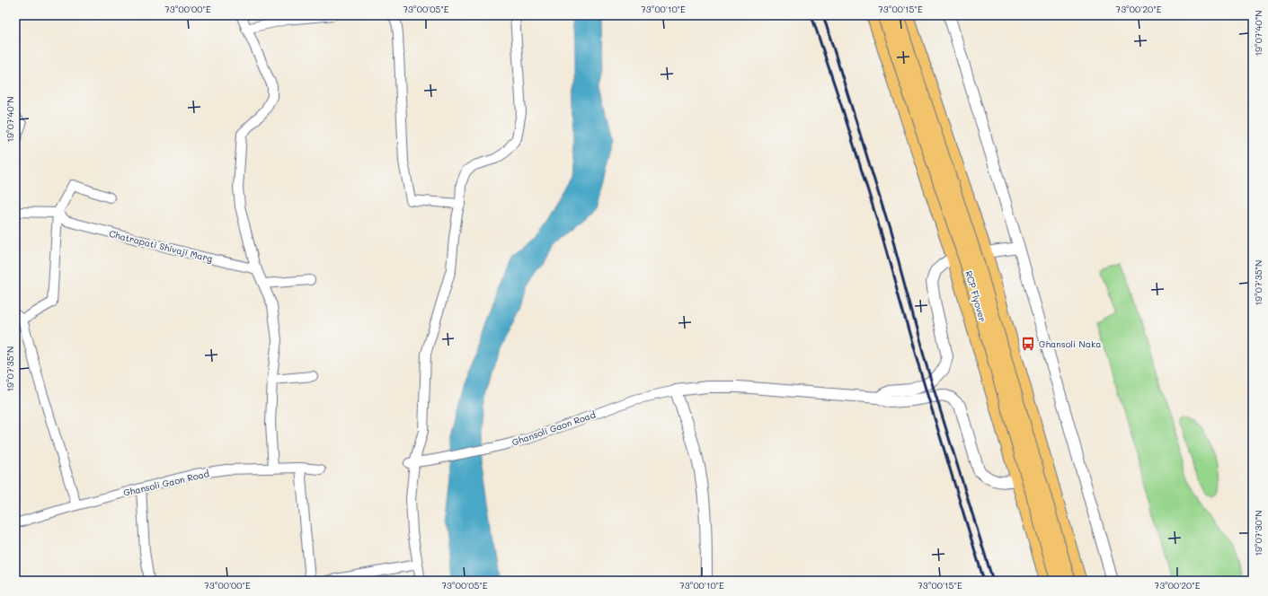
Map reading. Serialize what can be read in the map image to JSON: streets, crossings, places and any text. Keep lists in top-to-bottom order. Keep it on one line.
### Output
{"streets":{"main road":["RCP Flyover"],"street":["Chatrapati Shivaji Marg","Ghansoli Gaon Road"]},"places":{"bus stop":["Ghansoli Naka"]},"coordinates":["73°00'00\"E","73°00'05\"E","73°00'10\"E","73°00'15\"E","73°00'20\"E","19°07'40\"N","19°07'35\"N","19°07'30\"N"]}
